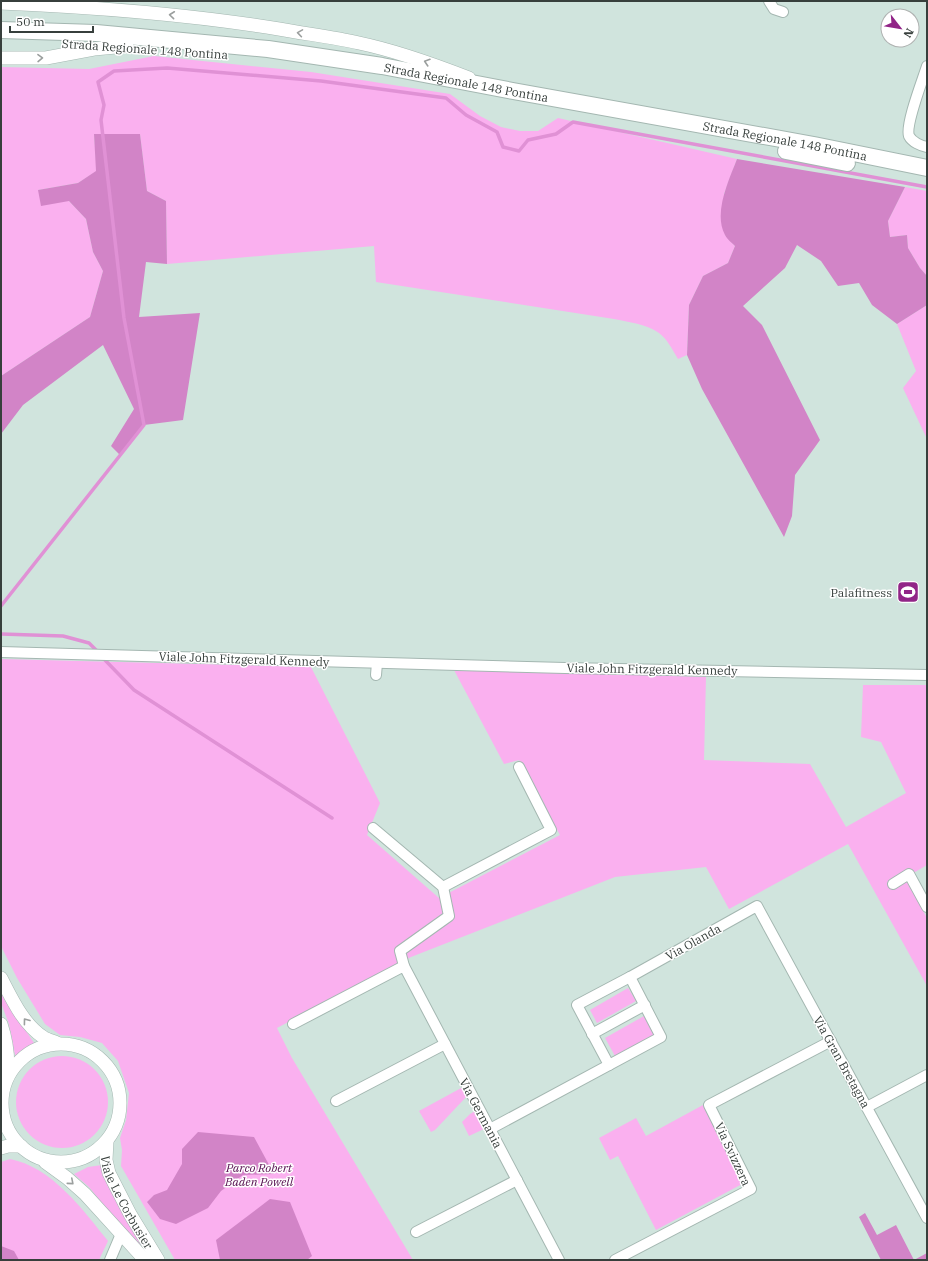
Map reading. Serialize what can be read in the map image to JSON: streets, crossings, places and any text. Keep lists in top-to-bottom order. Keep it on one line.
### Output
{"streets":{"main road":["Strada Regionale 148 Pontina"],"street":["Viale John Fitzgerald Kennedy","Via Olanda","Via Gran Bretagna","Via Germania","Via Svizzera","Viale Le Corbusier"]},"crossings":[["Via Olanda","Via Gran Bretagna"],["Via Gran Bretagna","Via Svizzera"]],"parks":["Parco Robert Baden Powell"],"places":{"sports":["Palafitness"]},"scale_bar":"50 m","north":"bottom right"}
